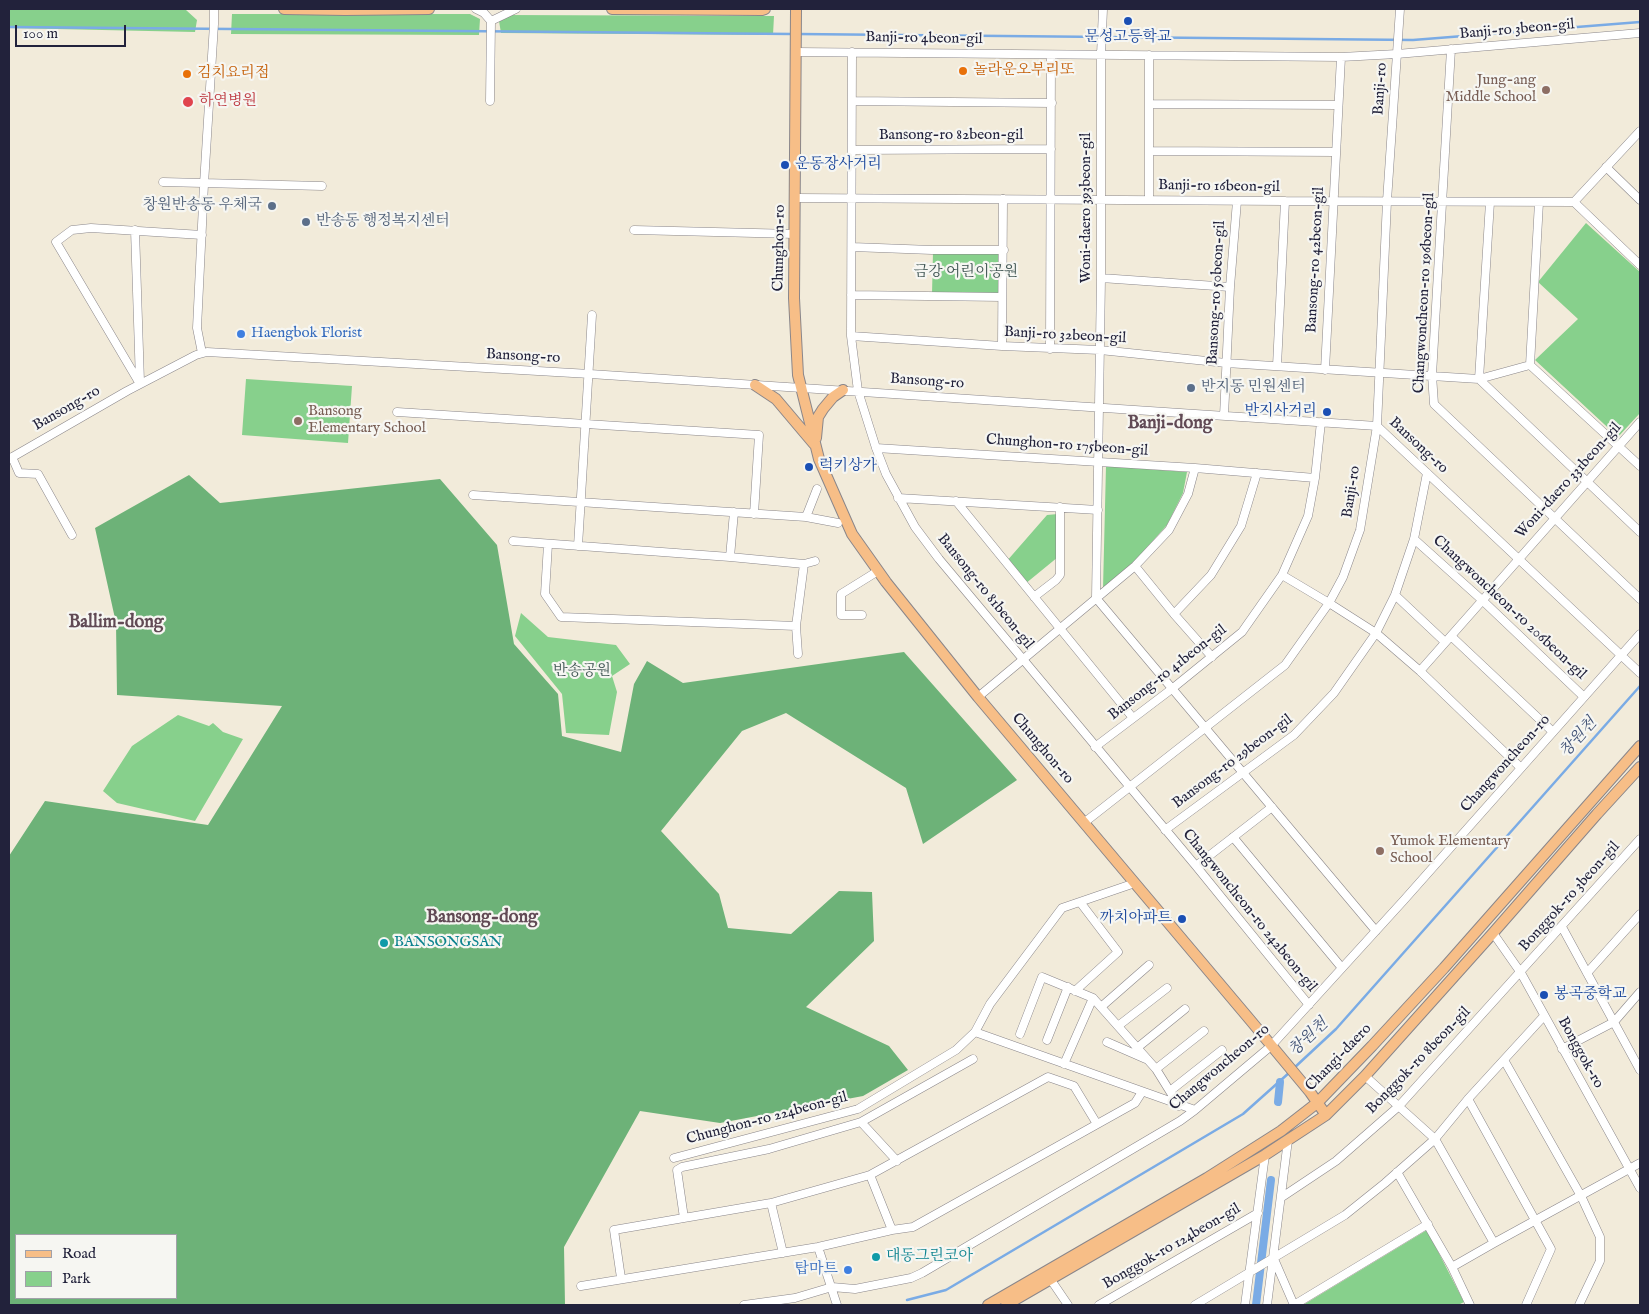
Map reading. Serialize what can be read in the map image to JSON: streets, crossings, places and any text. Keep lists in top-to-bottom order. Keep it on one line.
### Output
{"streets":{"main road":["Chunghon-ro","Changi-daero"],"street":["Banji-ro 3beon-gil","Banji-ro 4beon-gil","Banji-ro","Bansong-ro 82beon-gil","Banji-ro 16beon-gil","Woni-daero 393beon-gil","Bansong-ro 42beon-gil","Bansong-ro 50beon-gil","Changwoncheon-ro 196beon-gil","Banji-ro 32beon-gil","Bansong-ro","Chunghon-ro 175beon-gil","Woni-daero 331beon-gil","Bansong-ro 81beon-gil","Changwoncheon-ro 206beon-gil","Bansong-ro 41beon-gil","Bansong-ro 29beon-gil","Changwoncheon-ro","Bonggok-ro 3beon-gil","Changwoncheon-ro 242beon-gil","Bonggok-ro","Bonggok-ro 8beon-gil","Chunghon-ro 224beon-gil","Bonggok-ro 124beon-gil"]},"crossings":[["Banji-ro 3beon-gil","Banji-ro 4beon-gil"],["Banji-ro 3beon-gil","Banji-ro"],["Banji-ro 3beon-gil","Changwoncheon-ro 196beon-gil"],["Banji-ro 4beon-gil","Banji-ro"],["Banji-ro 4beon-gil","Woni-daero 393beon-gil"],["Banji-ro 4beon-gil","Chunghon-ro"],["Banji-ro 4beon-gil","Bansong-ro 42beon-gil"],["Banji-ro","Banji-ro 16beon-gil"],["Banji-ro","Chunghon-ro"],["Banji-ro","Banji-ro 32beon-gil"],["Banji-ro","Bansong-ro"],["Banji-ro","Bansong-ro 81beon-gil"],["Banji-ro","Changwoncheon-ro 242beon-gil"],["Banji-ro 16beon-gil","Woni-daero 393beon-gil"],["Banji-ro 16beon-gil","Chunghon-ro"],["Banji-ro 16beon-gil","Bansong-ro 42beon-gil"],["Banji-ro 16beon-gil","Bansong-ro 50beon-gil"],["Banji-ro 16beon-gil","Changwoncheon-ro 196beon-gil"],["Woni-daero 393beon-gil","Banji-ro 32beon-gil"],["Woni-daero 393beon-gil","Bansong-ro"],["Woni-daero 393beon-gil","Chunghon-ro 175beon-gil"],["Chunghon-ro","Bansong-ro"],["Chunghon-ro","Changwoncheon-ro"],["Chunghon-ro","Changi-daero"],["Chunghon-ro","Chunghon-ro 224beon-gil"],["Bansong-ro 42beon-gil","Banji-ro 32beon-gil"],["Bansong-ro 50beon-gil","Banji-ro 32beon-gil"],["Bansong-ro 50beon-gil","Bansong-ro"],["Changwoncheon-ro 196beon-gil","Banji-ro 32beon-gil"],["Changwoncheon-ro 196beon-gil","Woni-daero 331beon-gil"],["Bansong-ro","Woni-daero 331beon-gil"],["Bansong-ro","Bansong-ro 81beon-gil"],["Bansong-ro","Bansong-ro 41beon-gil"],["Bansong-ro","Bansong-ro 29beon-gil"],["Bansong-ro","Changwoncheon-ro"],["Chunghon-ro 175beon-gil","Bansong-ro 81beon-gil"],["Chunghon-ro 175beon-gil","Bansong-ro 41beon-gil"],["Woni-daero 331beon-gil","Changwoncheon-ro 206beon-gil"],["Bansong-ro 81beon-gil","Bansong-ro 41beon-gil"],["Bansong-ro 81beon-gil","Changwoncheon-ro 242beon-gil"],["Changwoncheon-ro 206beon-gil","Bansong-ro 29beon-gil"],["Changwoncheon-ro 206beon-gil","Changwoncheon-ro"],["Bansong-ro 29beon-gil","Changwoncheon-ro 242beon-gil"],["Changwoncheon-ro","Changwoncheon-ro 242beon-gil"],["Bonggok-ro 3beon-gil","Bonggok-ro"],["Bonggok-ro 3beon-gil","Bonggok-ro 8beon-gil"],["Bonggok-ro","Changi-daero"],["Bonggok-ro","Bonggok-ro 8beon-gil"]],"districts":["Banji-dong","Ballim-dong","Bansong-dong"],"water":["창원천"],"parks":["금강 어린이공원","반송공원"],"places":["문성고등학교","놀라운오부리또","김치요리점","Jung-ang Middle School","하연병원","운동장사거리","창원반송동 우체국","반송동 행정복지센터","Haengbok Florist","반지동 민원센터","반지사거리","Bansong Elementary School","럭키상가","Yumok Elementary School","까치아파트","BANSONGSAN","봉곡중학교","대동그린코아","탑마트"],"legend":["Road","Park"],"scale_bar":"100 m"}
